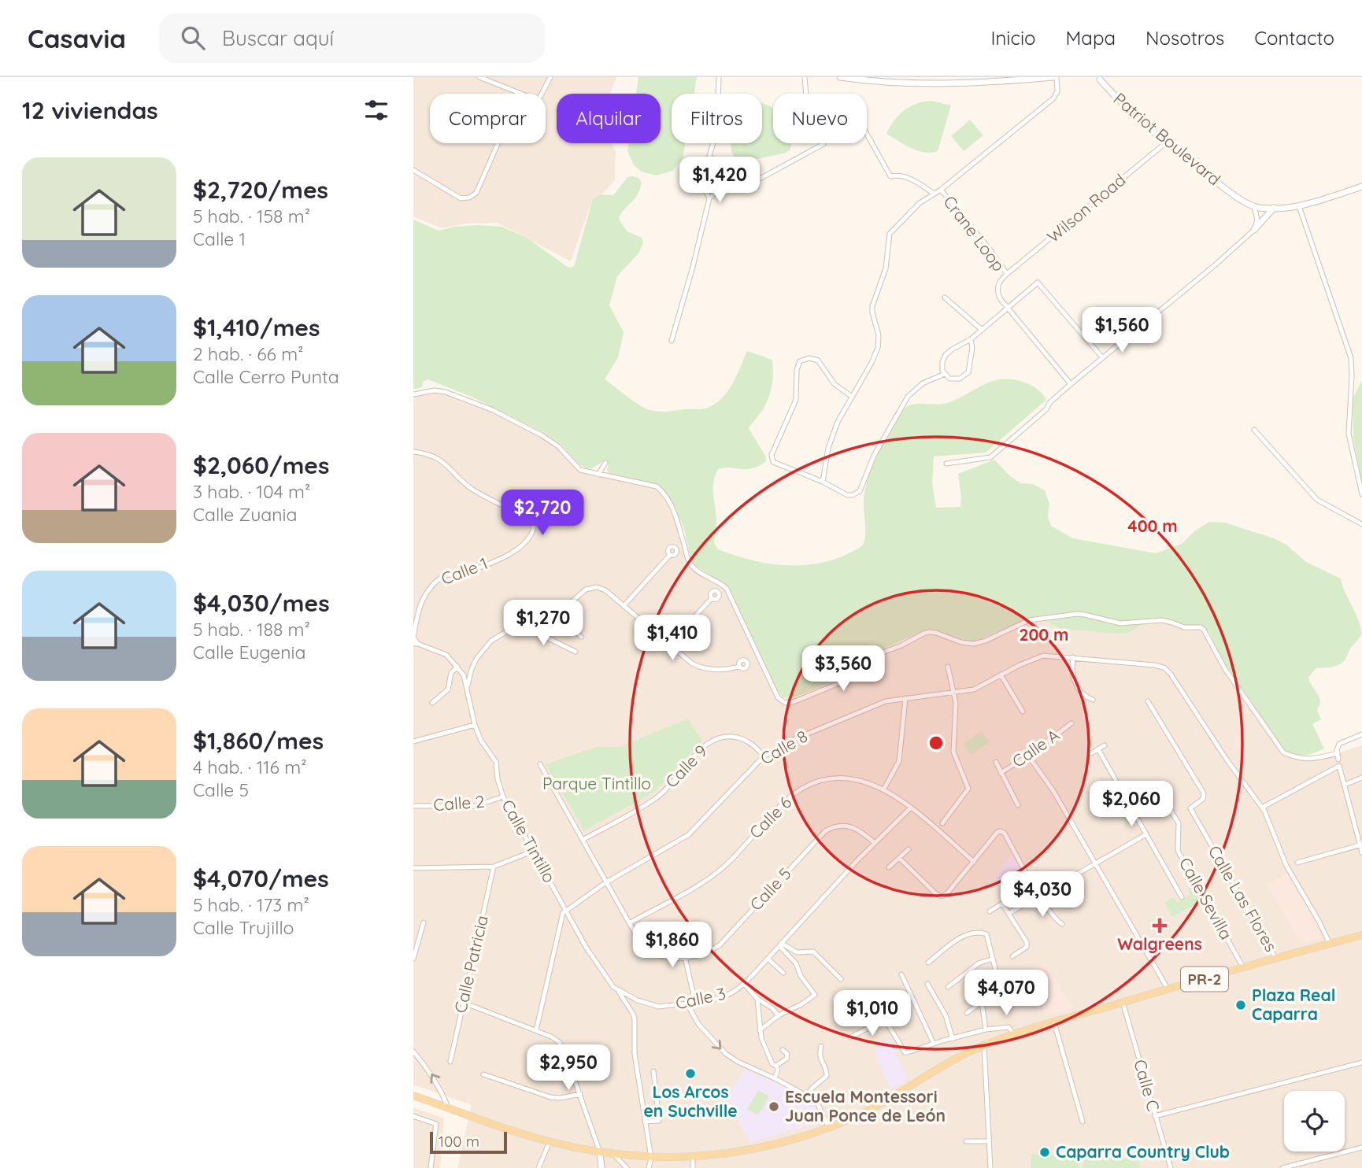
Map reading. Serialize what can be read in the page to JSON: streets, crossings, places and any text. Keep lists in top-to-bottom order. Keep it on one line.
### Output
{"streets":{"main road":["PR-2"],"street":["Patriot Boulevard","Wilson Road","Crane Loop","Calle 1","Calle 8","Calle A","Calle 9","Calle 2","Calle 6","Calle Tintillo","Calle 5","Calle Sevilla","Calle Las Flores","Calle Patricia","Calle 3","Calle C"]},"crossings":[["Patriot Boulevard","Wilson Road"],["Wilson Road","Crane Loop"],["Calle 1","Calle Tintillo"],["Calle 8","Calle 9"],["Calle 8","Calle Tintillo"],["Calle 8","Calle 5"],["Calle 9","Calle 5"],["Calle 2","Calle Tintillo"],["Calle 6","Calle 5"],["Calle 6","Calle 3"],["Calle Tintillo","Calle 3"],["Calle 5","Calle 3"],["Calle Sevilla","PR-2"],["Calle Las Flores","PR-2"],["PR-2","Calle C"]],"parks":["Parque Tintillo"],"places":{"health":["Walgreens"],"other":["Plaza Real Caparra","Los Arcos en Suchville","Escuela Montessori Juan Ponce de León","Caparra Country Club"]},"scale_bar":"100 m","page":{"header":"Casavia","search":"Buscar aquí","nav":["Inicio","Mapa","Nosotros","Contacto"],"heading":"12 viviendas","chip":["Comprar","Alquilar","Filtros","Nuevo"],"list":[{"name":"$2,720/mes","note":"5 hab. · 158 m² · Calle 1"},{"name":"$1,410/mes","note":"2 hab. · 66 m² · Calle Cerro Punta"},{"name":"$2,060/mes","note":"3 hab. · 104 m² · Calle Zuania"},{"name":"$4,030/mes","note":"5 hab. · 188 m² · Calle Eugenia"},{"name":"$1,860/mes","note":"4 hab. · 116 m² · Calle 5"},{"name":"$4,070/mes","note":"5 hab. · 173 m² · Calle Trujillo"}],"price":["$1,420","$1,560","$2,720","$1,270","$1,410","$3,560","$2,060","$4,030","$1,860","$4,070","$1,010","$2,950"],"scale":"100 m"},"rings":["400 m","200 m"]}
